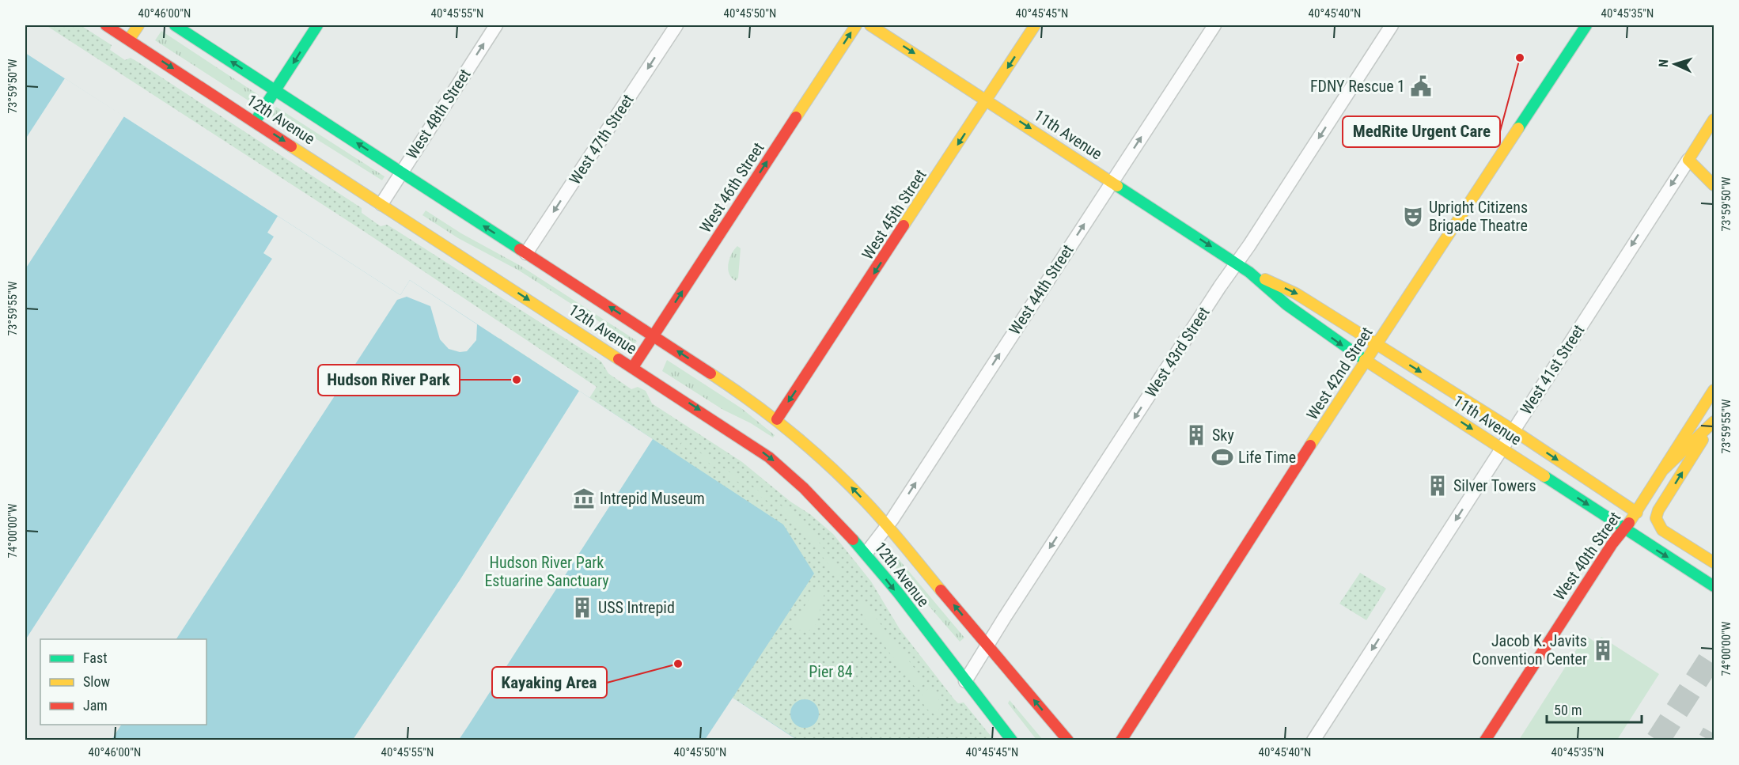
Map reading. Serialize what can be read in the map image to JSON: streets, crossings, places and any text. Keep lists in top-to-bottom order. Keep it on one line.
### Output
{"streets":{"main road":["12th Avenue","11th Avenue","West 46th Street","West 45th Street","West 41st Street","West 42nd Street","West 40th Street"],"street":["West 48th Street","West 47th Street","West 44th Street","West 43rd Street"]},"crossings":[["West 48th Street","12th Avenue"],["12th Avenue","West 47th Street"],["12th Avenue","West 46th Street"],["12th Avenue","West 45th Street"],["12th Avenue","West 44th Street"],["12th Avenue","West 43rd Street"],["11th Avenue","West 45th Street"],["11th Avenue","West 44th Street"],["11th Avenue","West 43rd Street"],["11th Avenue","West 41st Street"],["11th Avenue","West 42nd Street"],["11th Avenue","West 40th Street"]],"one_way":["West 48th Street","11th Avenue","West 47th Street","West 46th Street","West 45th Street","West 44th Street","West 43rd Street","West 41st Street"],"parks":["Hudson River Park Estuarine Sanctuary","Pier 84"],"places":{"other":["MedRite Urgent Care","Hudson River Park","Kayaking Area"],"public building":["FDNY Rescue 1"],"theatre":["Upright Citizens Brigade Theatre"],"building":["Sky","Silver Towers","USS Intrepid","Jacob K. Javits Convention Center"],"sports":["Life Time"],"museum":["Intrepid Museum"]},"legend":["Fast","Slow","Jam"],"scale_bar":"50 m","north":"left","coordinates":["40°46'00\"N","40°45'55\"N","40°45'50\"N","40°45'45\"N","40°45'40\"N","40°45'35\"N","73°59'50\"W","73°59'55\"W","74°00'00\"W"]}
